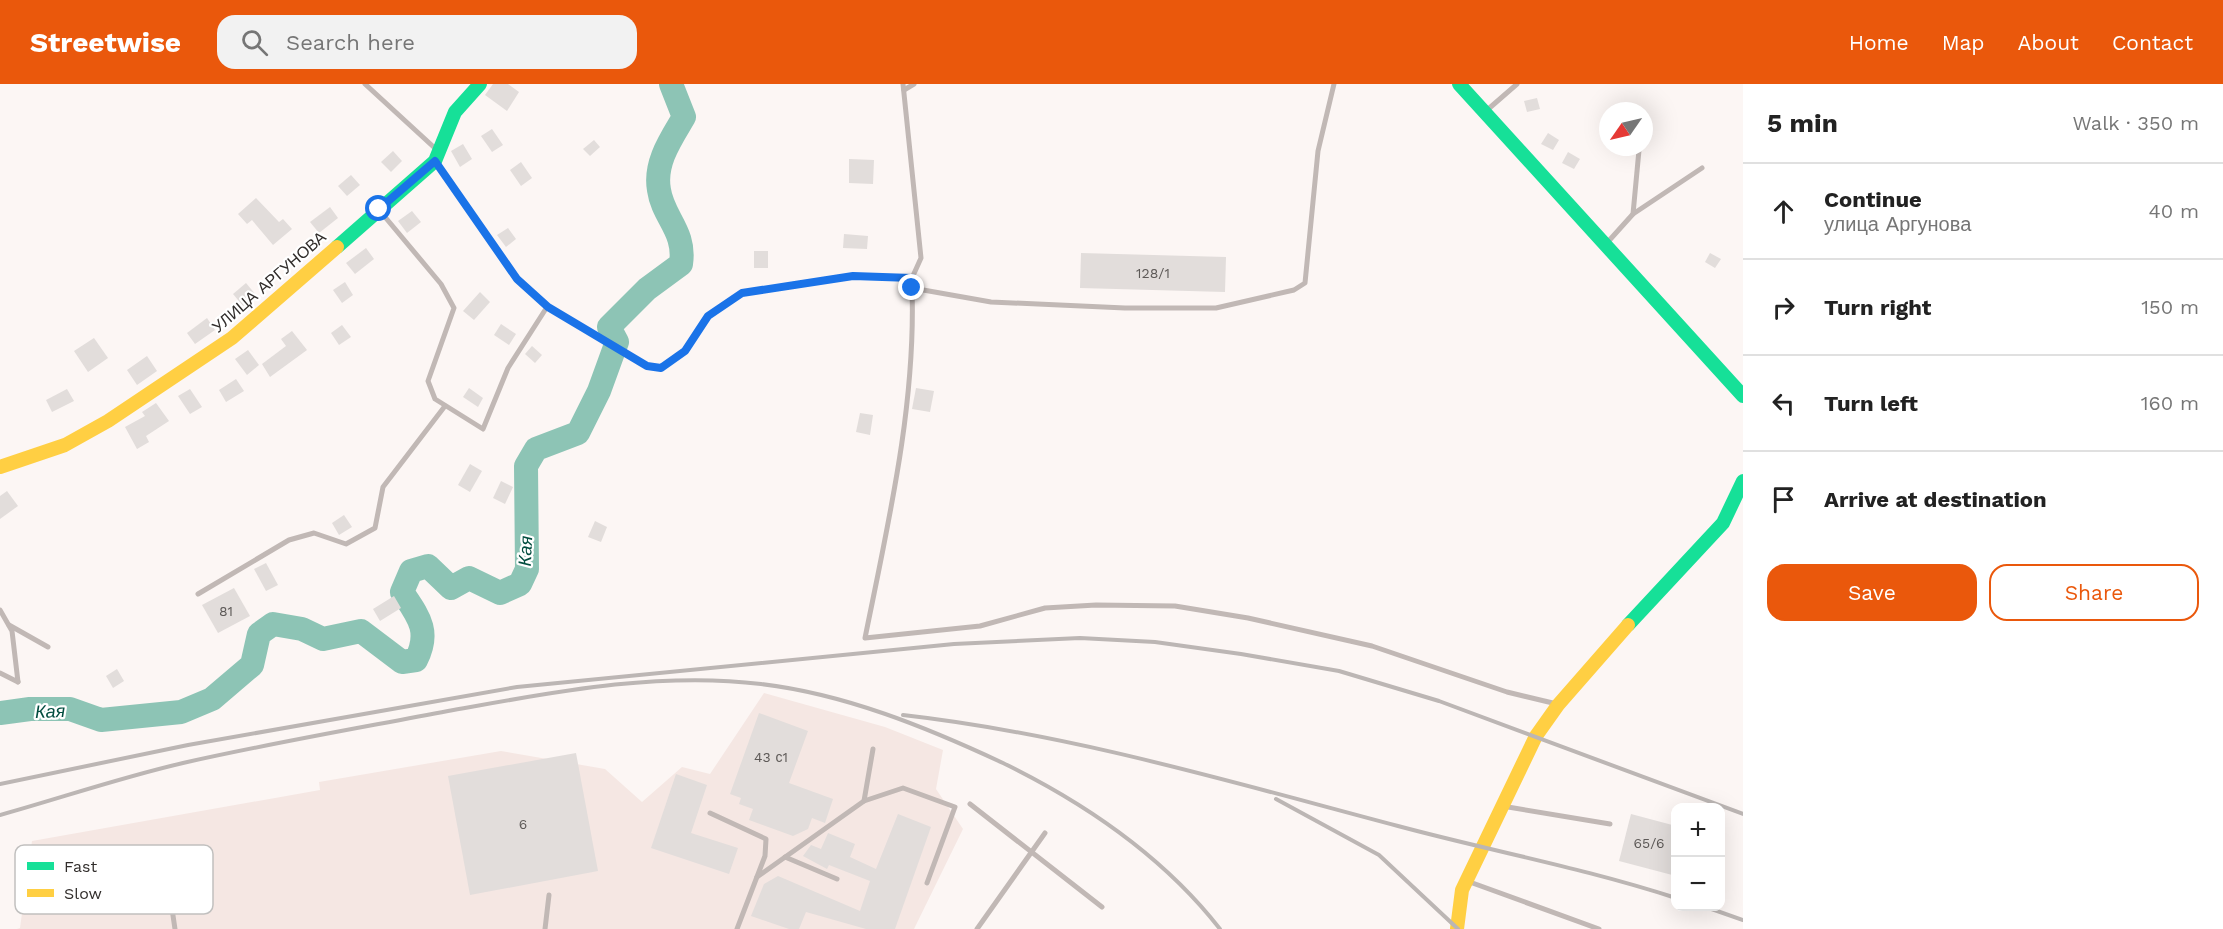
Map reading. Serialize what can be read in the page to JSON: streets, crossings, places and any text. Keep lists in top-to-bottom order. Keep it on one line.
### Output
{"streets":{"street":["УЛИЦА АРГУНОВА"]},"water":["Кая"],"house_numbers":["128/1","81","43 с1","6","65/6"],"legend":["Fast","Slow"],"north":"bottom left","page":{"header":"Streetwise","search":"Search here","nav":["Home","Map","About","Contact"],"heading":["5 min","Walk · 350 m"],"list":[["Continue","улица Аргунова","40 m"],["Turn right","150 m"],["Turn left","160 m"],"Arrive at destination"],"buttons":["Save","Share"],"map_buttons":["+","−"]}}
